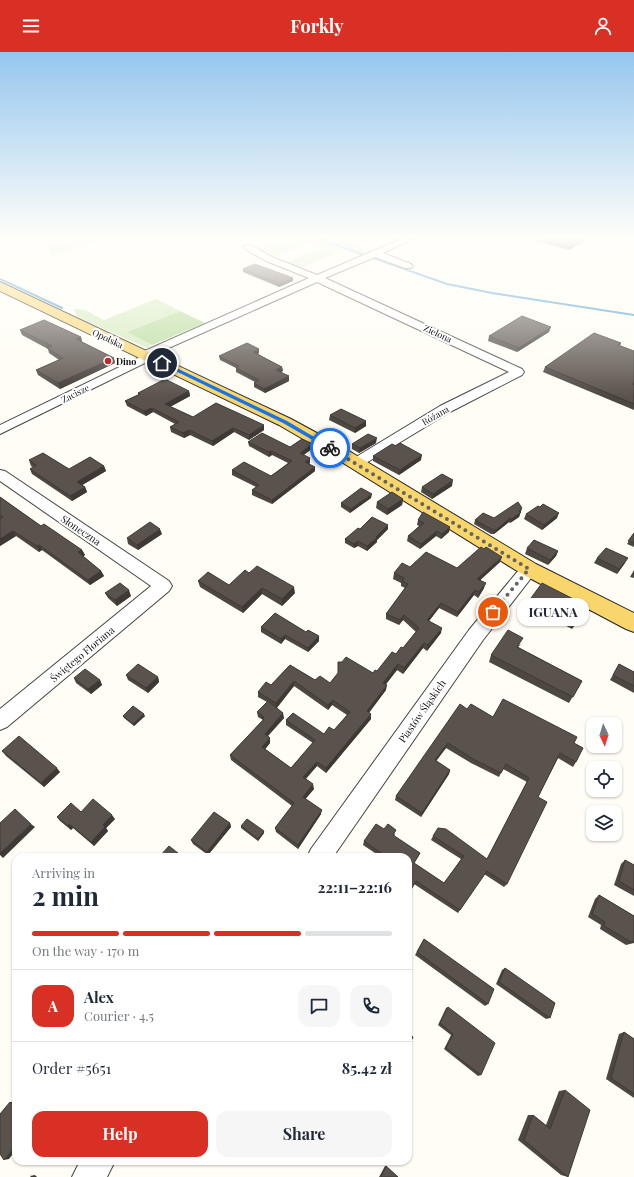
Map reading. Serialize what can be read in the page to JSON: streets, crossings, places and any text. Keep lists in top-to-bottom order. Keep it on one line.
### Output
{"streets":{"main road":["Opolska"],"street":["Zielona","Zacisze","Różana","Słoneczna","Świętego Floriana","Piastów Śląskich"]},"crossings":[["Zielona","Różana"],["Opolska","Zacisze"],["Opolska","Różana"],["Opolska","Piastów Śląskich"],["Słoneczna","Świętego Floriana"]],"places":["Dino","IGUANA"],"north":"bottom","page":{"header":"Forkly","bubble":"IGUANA","heading":["2 min","Arriving in","22:11–22:16"],"panel":["Alex","Courier · 4.5","Order #5651","85.42 zł"],"bar":"On the way · 170 m","round":"A","buttons":["Help","Share"]}}
